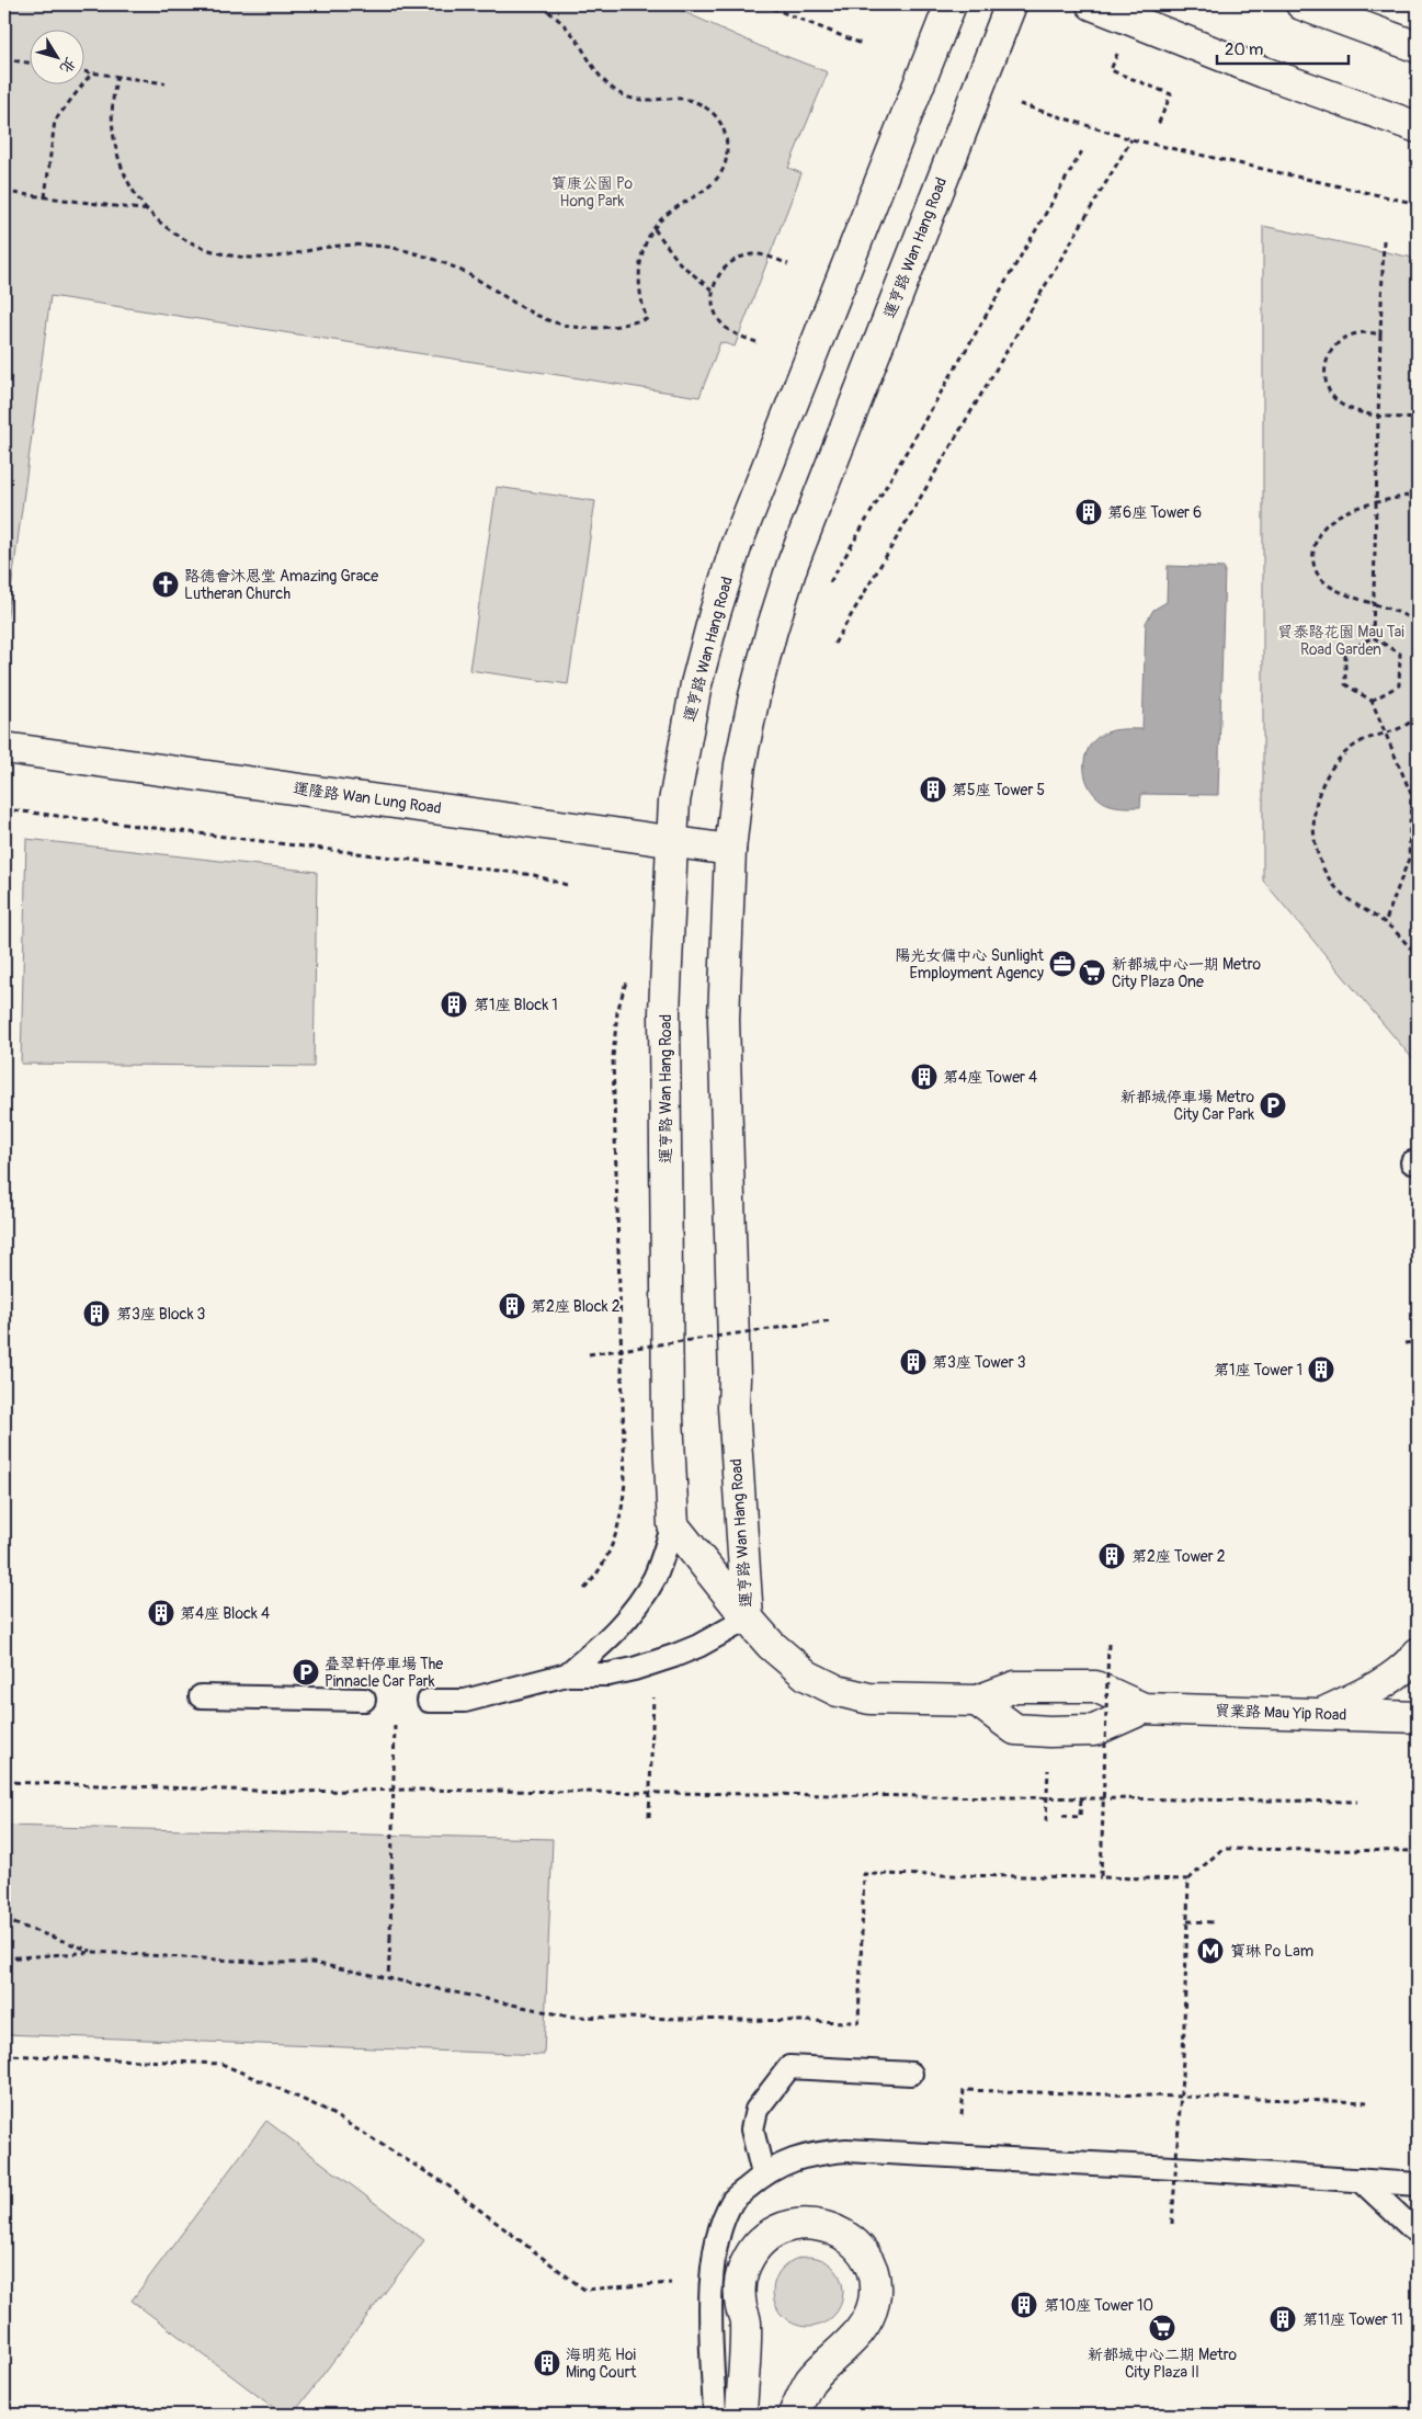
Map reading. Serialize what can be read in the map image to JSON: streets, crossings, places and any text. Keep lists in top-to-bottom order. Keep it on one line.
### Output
{"streets":{"street":["運亨路 Wan Hang Road","運隆路 Wan Lung Road","貿業路 Mau Yip Road"]},"crossings":[["運亨路 Wan Hang Road","運隆路 Wan Lung Road"],["運亨路 Wan Hang Road","貿業路 Mau Yip Road"]],"parks":["寶康公園 Po Hong Park","貿泰路花園 Mau Tai Road Garden"],"places":{"building":["第6座 Tower 6","第5座 Tower 5","第1座 Block 1","第4座 Tower 4","第2座 Block 2","第3座 Block 3","第3座 Tower 3","第1座 Tower 1","第2座 Tower 2","第4座 Block 4","第10座 Tower 10","第11座 Tower 11","海明苑 Hoi Ming Court"],"church":["路德會沐恩堂 Amazing Grace Lutheran Church"],"office":["陽光女傭中心 Sunlight Employment Agency"],"supermarket":["新都城中心一期 Metro City Plaza One","新都城中心二期 Metro City Plaza II"],"parking":["新都城停車場 Metro City Car Park","叠翠軒停車場 The Pinnacle Car Park"],"metro station":["寶琳 Po Lam"]},"scale_bar":"20 m","north":"bottom right"}
